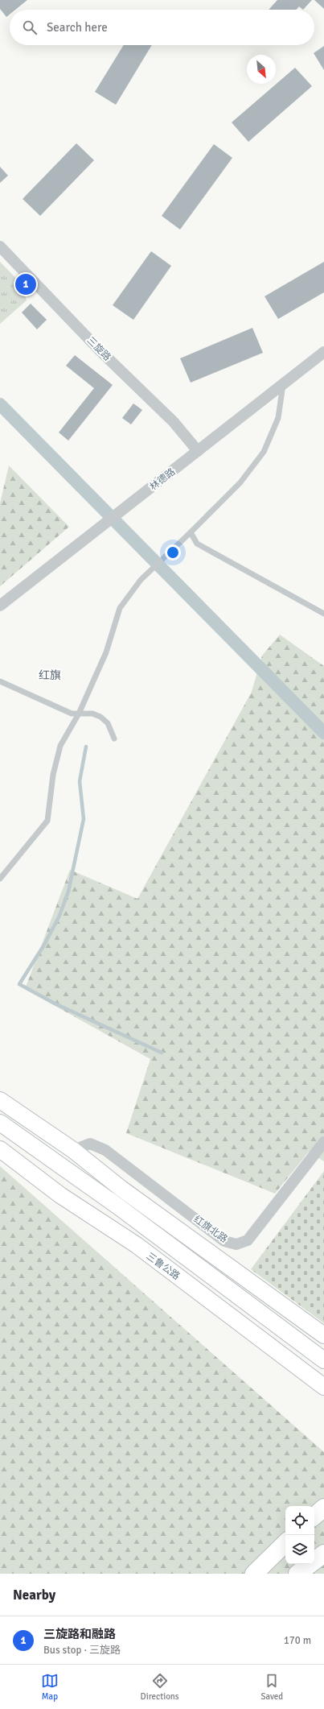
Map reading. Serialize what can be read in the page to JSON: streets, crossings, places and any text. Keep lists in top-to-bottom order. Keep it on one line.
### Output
{"streets":{"main road":["三鲁公路"],"street":["三旋路","林德路","红旗北路"]},"crossings":[["三旋路","林德路"]],"districts":["红旗"],"north":"bottom right","page":{"search":"Search here","pins":"1","heading":"Nearby","list":[{"mark":"1","name":"三旋路和融路","note":"Bus stop · 三旋路","value":"170 m"}],"nav":["Map","Directions","Saved"]}}
